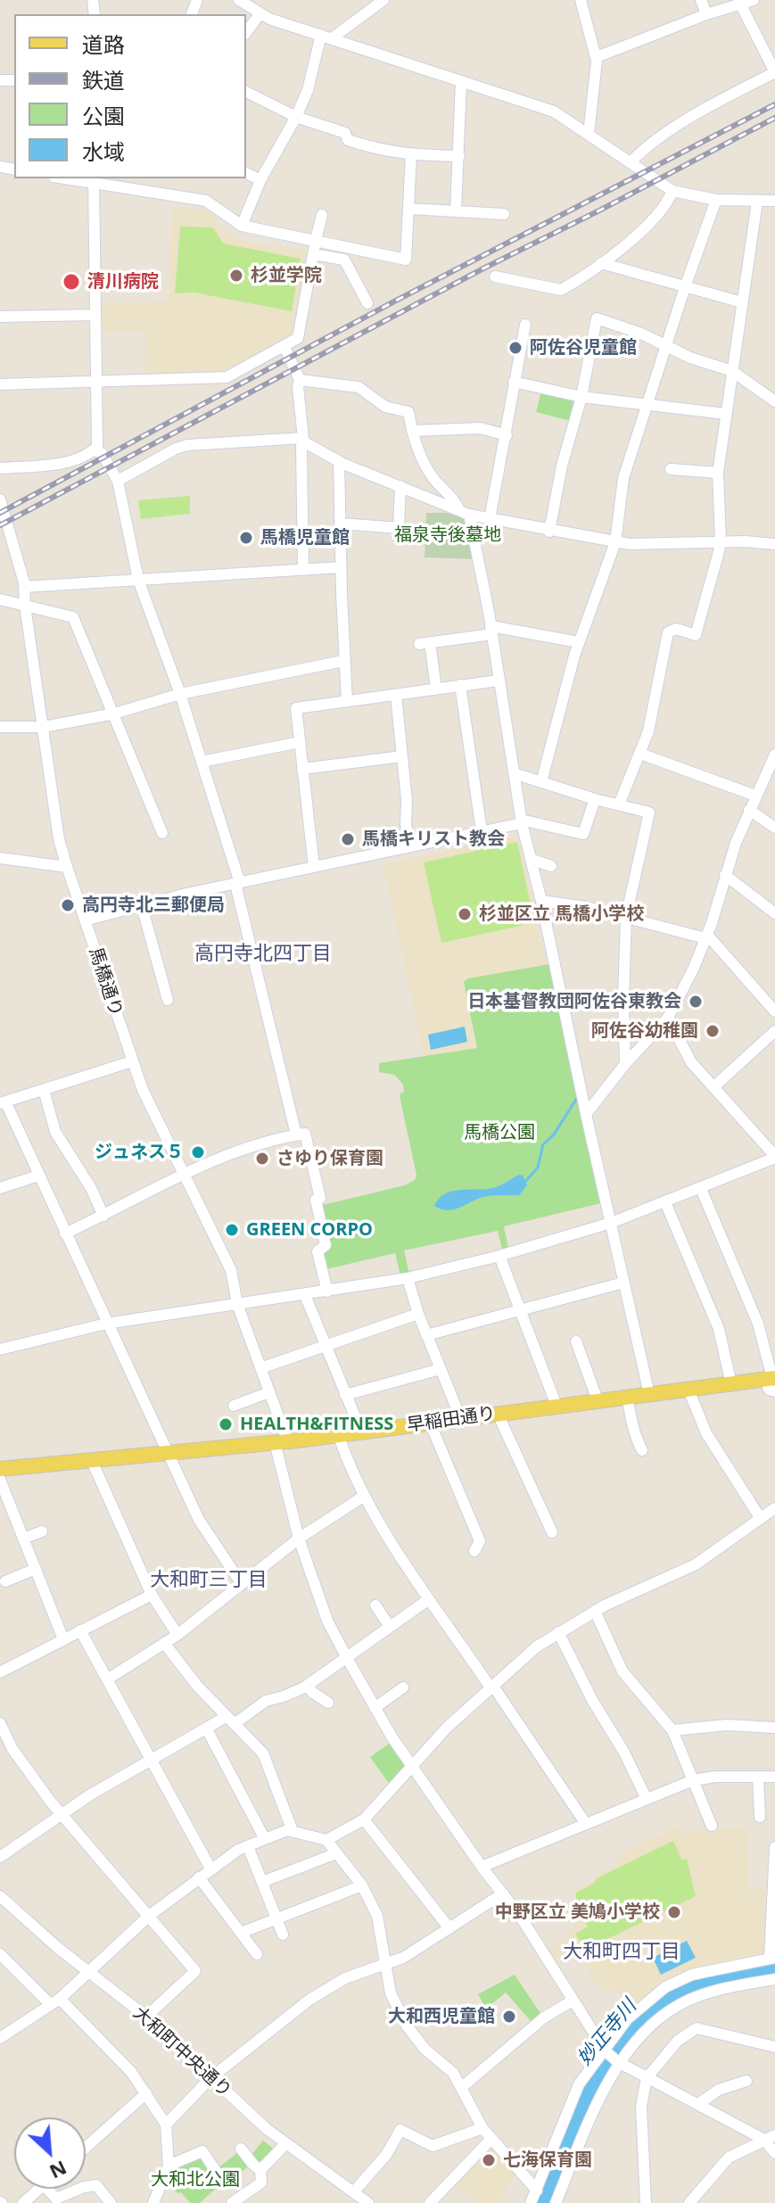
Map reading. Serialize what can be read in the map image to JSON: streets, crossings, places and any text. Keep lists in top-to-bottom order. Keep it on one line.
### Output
{"streets":{"main road":["早稲田通り"],"street":["馬橋通り","大和町中央通り"]},"crossings":[["馬橋通り","早稲田通り"]],"districts":["高円寺北四丁目","大和町三丁目","大和町四丁目"],"water":["妙正寺川"],"parks":["福泉寺後墓地","馬橋公園","大和北公園"],"places":["杉並学院","清川病院","阿佐谷児童館","馬橋児童館","馬橋キリスト教会","高円寺北三郵便局","杉並区立 馬橋小学校","日本基督教団阿佐谷東教会","阿佐谷幼稚園","ジュネス５","さゆり保育園","GREEN CORPO","HEALTH&FITNESS","中野区立 美鳩小学校","大和西児童館","七海保育園"],"legend":["道路","鉄道","公園","水域"],"north":"bottom right"}
